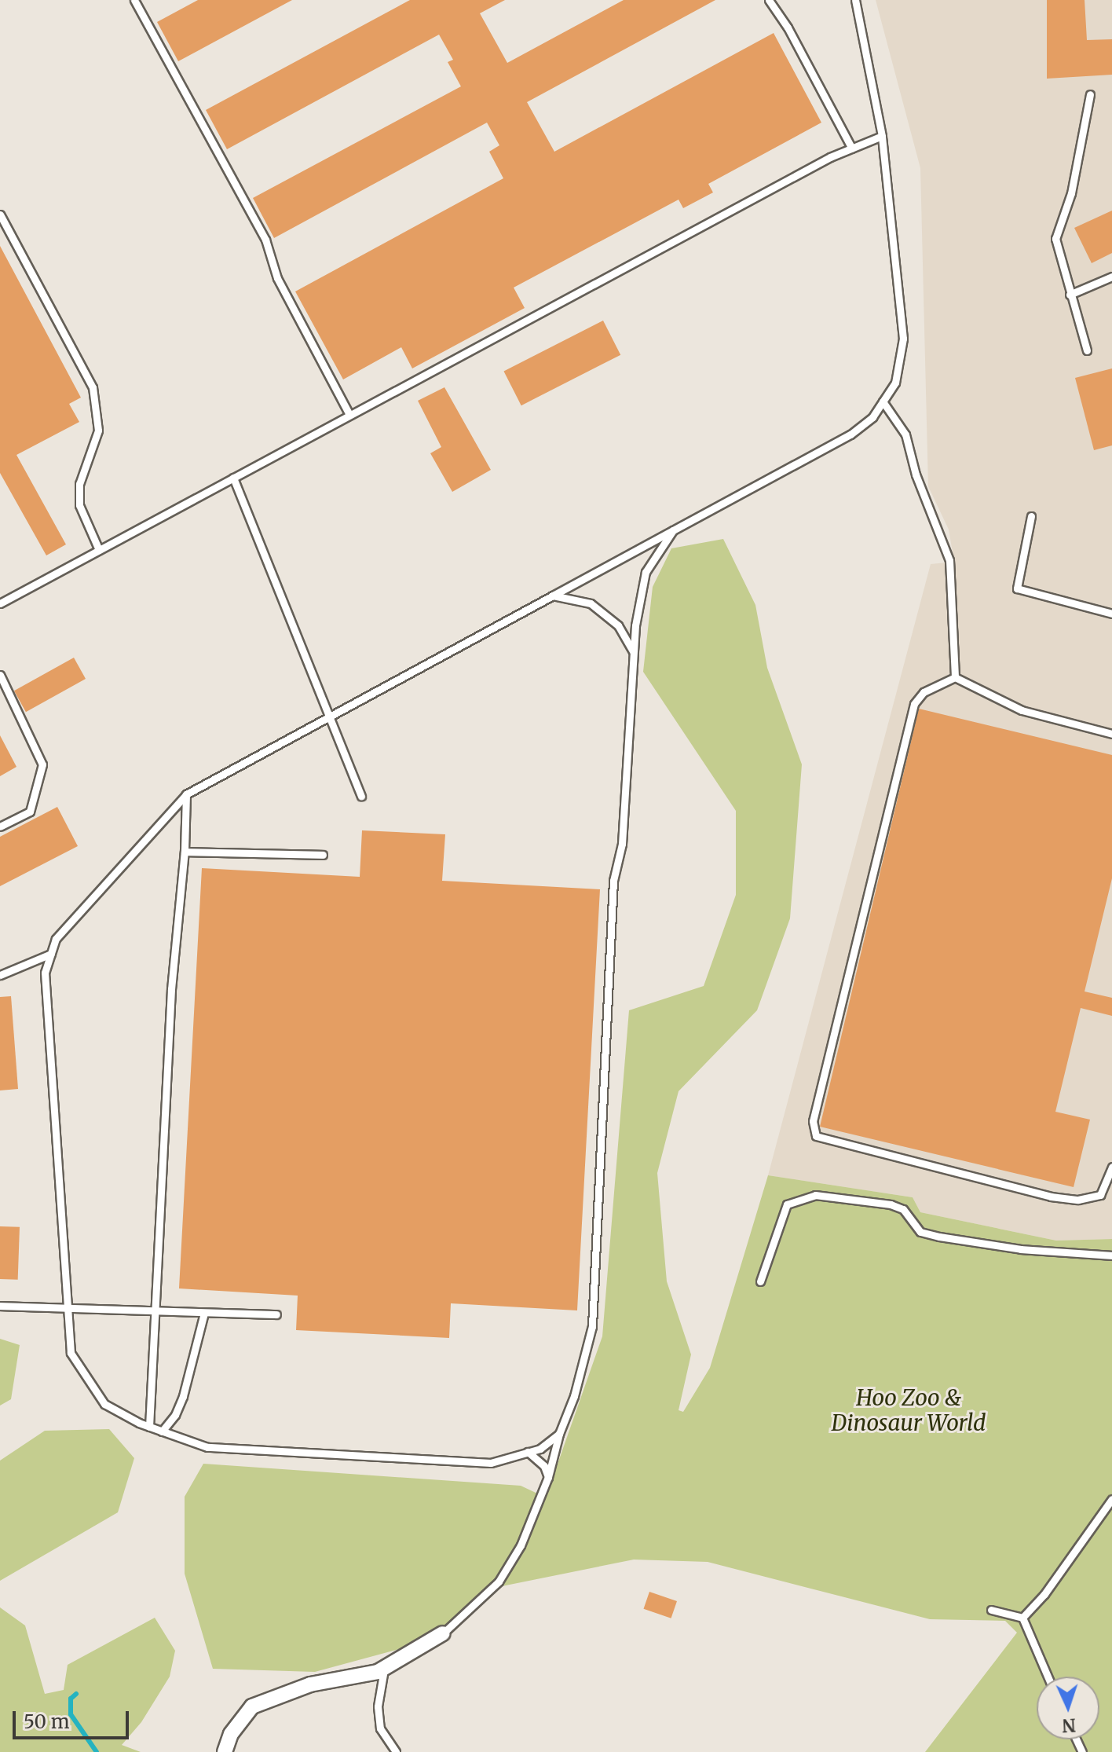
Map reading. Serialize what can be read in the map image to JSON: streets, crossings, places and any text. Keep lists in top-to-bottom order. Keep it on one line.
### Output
{"parks":["Hoo Zoo & Dinosaur World"],"scale_bar":"50 m","north":"bottom"}
